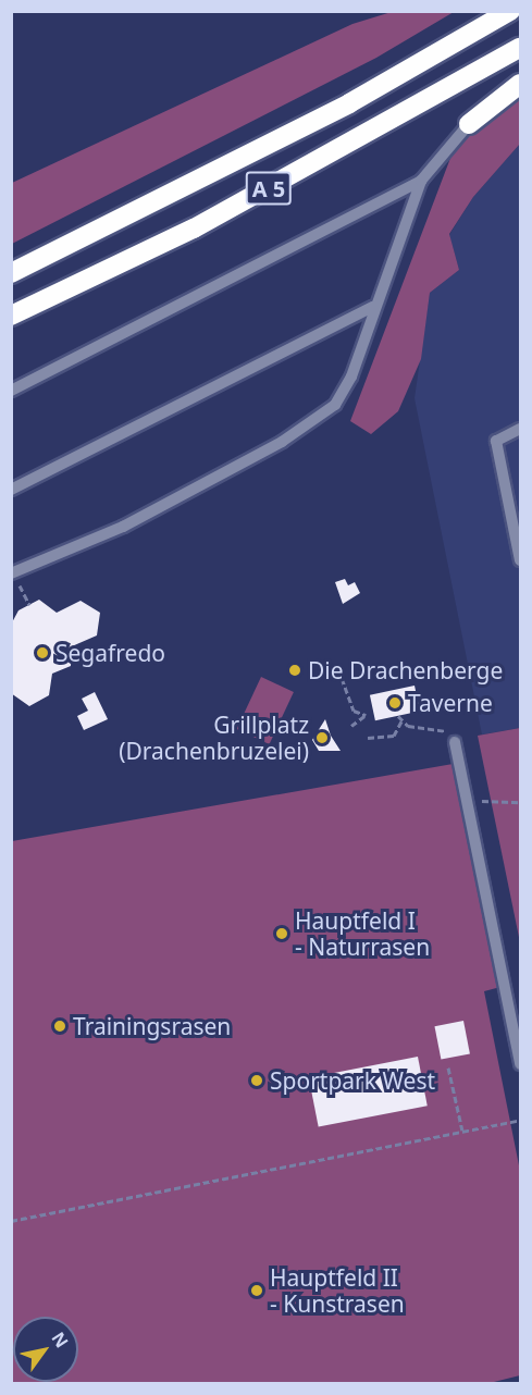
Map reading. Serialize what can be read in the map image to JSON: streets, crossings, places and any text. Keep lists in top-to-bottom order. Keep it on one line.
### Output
{"streets":{"highway":["A 5"]},"places":["Segafredo","Die Drachenberge","Taverne","Grillplatz (Drachenbruzelei)","Hauptfeld I - Naturrasen","Trainingsrasen","Sportpark West","Hauptfeld II - Kunstrasen"],"north":"top right"}
